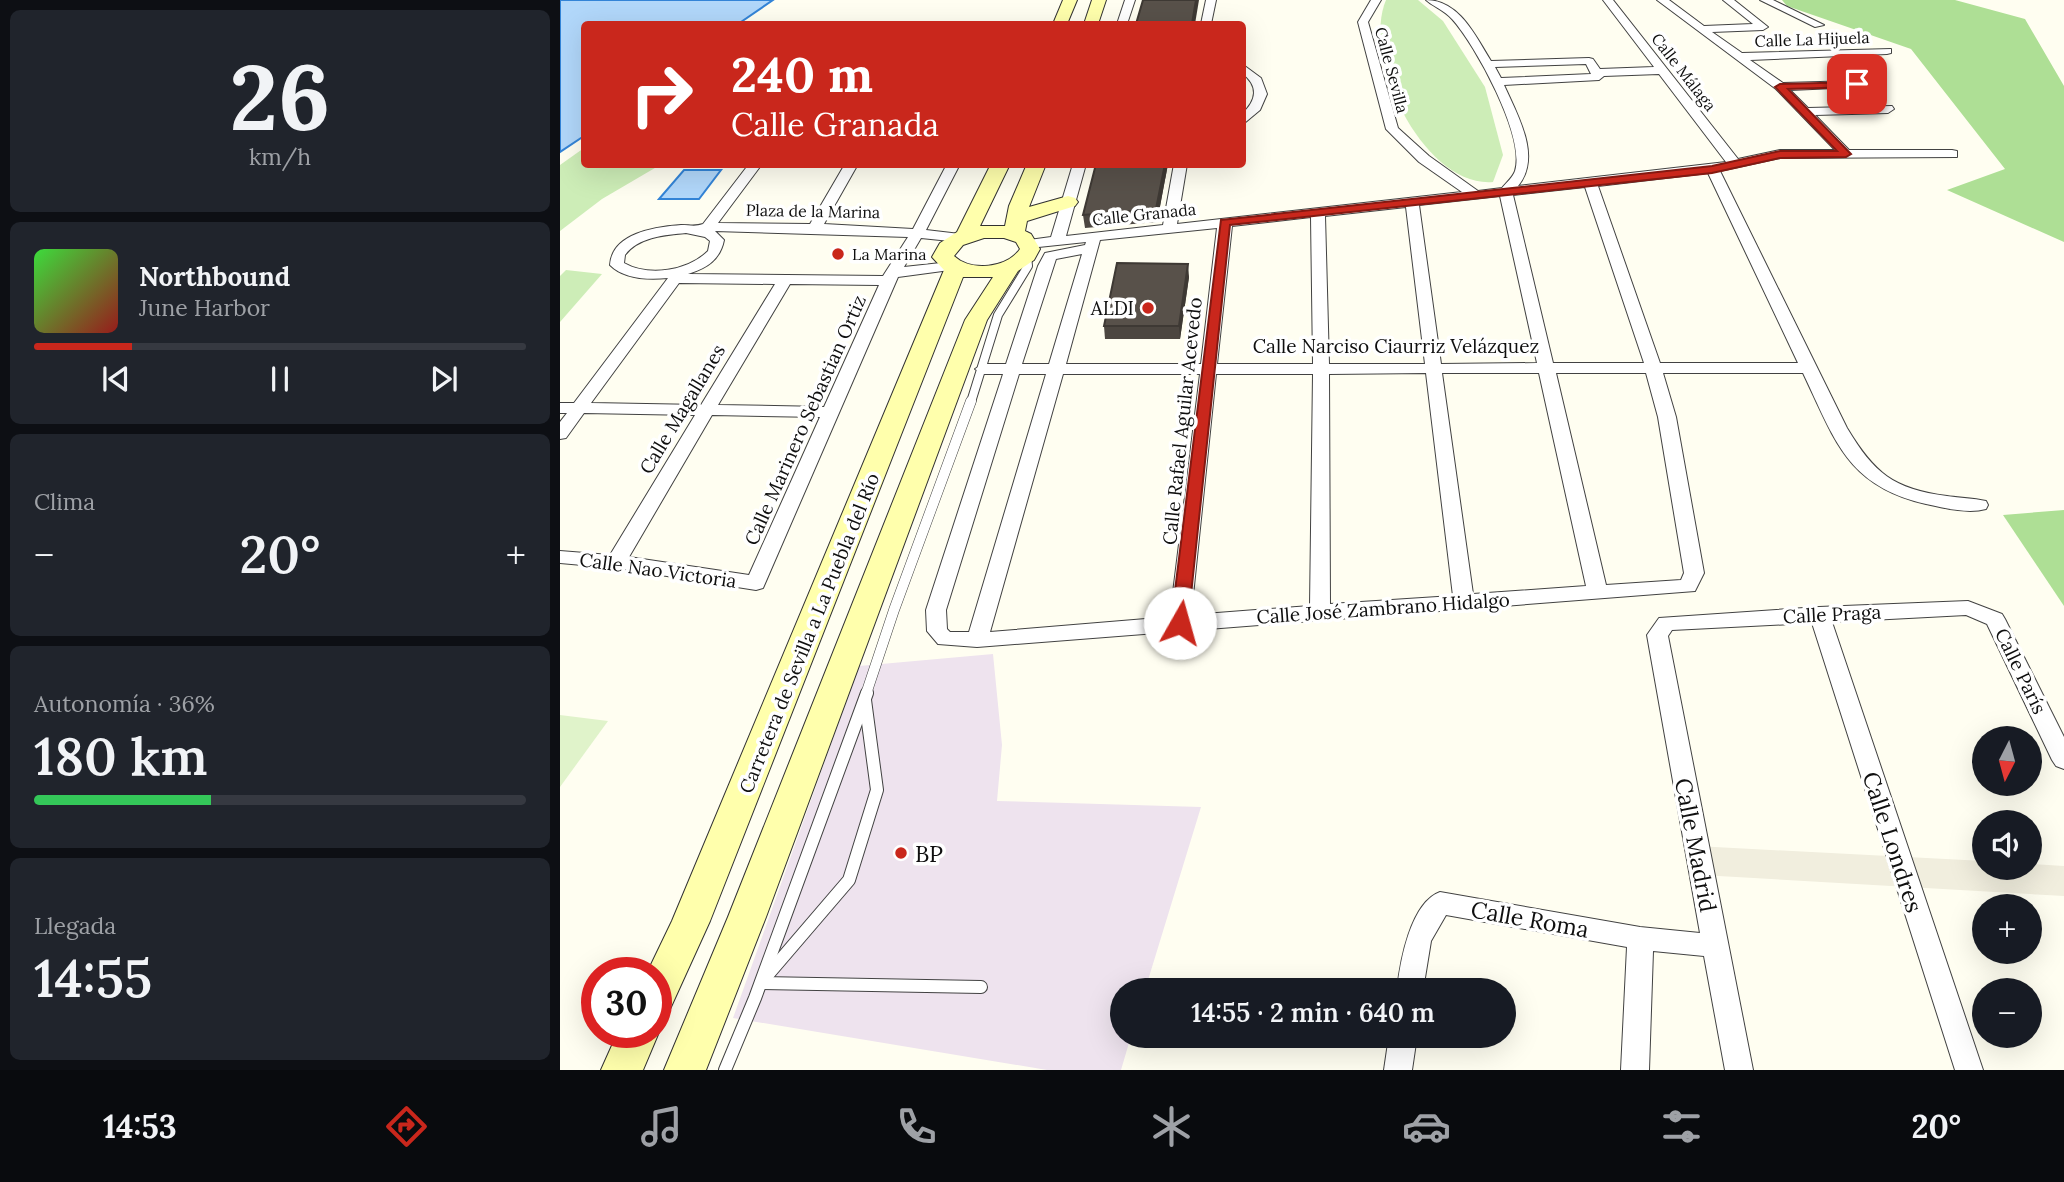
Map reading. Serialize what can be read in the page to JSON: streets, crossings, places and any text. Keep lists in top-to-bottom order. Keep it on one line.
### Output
{"streets":{"main road":["Carretera de Sevilla a La Puebla del Río"],"street":["Calle La Hijuela","Calle Sevilla","Calle Málaga","Plaza de la Marina","Calle Granada","Calle Narciso Ciaurriz Velázquez","Calle Magallanes","Calle Marinero Sebastian Ortiz","Calle Rafael Aguilar Acevedo","Calle Nao Victoria","Calle José Zambrano Hidalgo","Calle Praga","Calle París","Calle Londres","Calle Madrid","Calle Roma"]},"crossings":[["Calle Sevilla","Calle Granada"],["Calle Málaga","Calle Granada"],["Plaza de la Marina","Calle Marinero Sebastian Ortiz"],["Plaza de la Marina","Carretera de Sevilla a La Puebla del Río"],["Calle Granada","Calle Rafael Aguilar Acevedo"],["Calle Granada","Calle José Zambrano Hidalgo"],["Calle Narciso Ciaurriz Velázquez","Calle Rafael Aguilar Acevedo"],["Calle Narciso Ciaurriz Velázquez","Calle José Zambrano Hidalgo"],["Calle Magallanes","Calle Nao Victoria"],["Calle Marinero Sebastian Ortiz","Calle Nao Victoria"],["Calle Rafael Aguilar Acevedo","Calle José Zambrano Hidalgo"],["Calle Praga","Calle París"],["Calle Praga","Calle Londres"],["Calle Praga","Calle Madrid"],["Calle Madrid","Calle Roma"]],"places":["La Marina","ALDI","BP"],"north":"bottom","page":{"tile":[["26","km/h"],"Clima",["Autonomía · 36%","180 km"],["Llegada","14:55"]],"turn":["240 m","Calle Granada"],"song":["Northbound","June Harbor"],"heat":["−","20°","+"],"map_buttons":["+","−"],"limit":"30","trip":"14:55 · 2 min · 640 m","tabs":["14:53","20°"]}}
